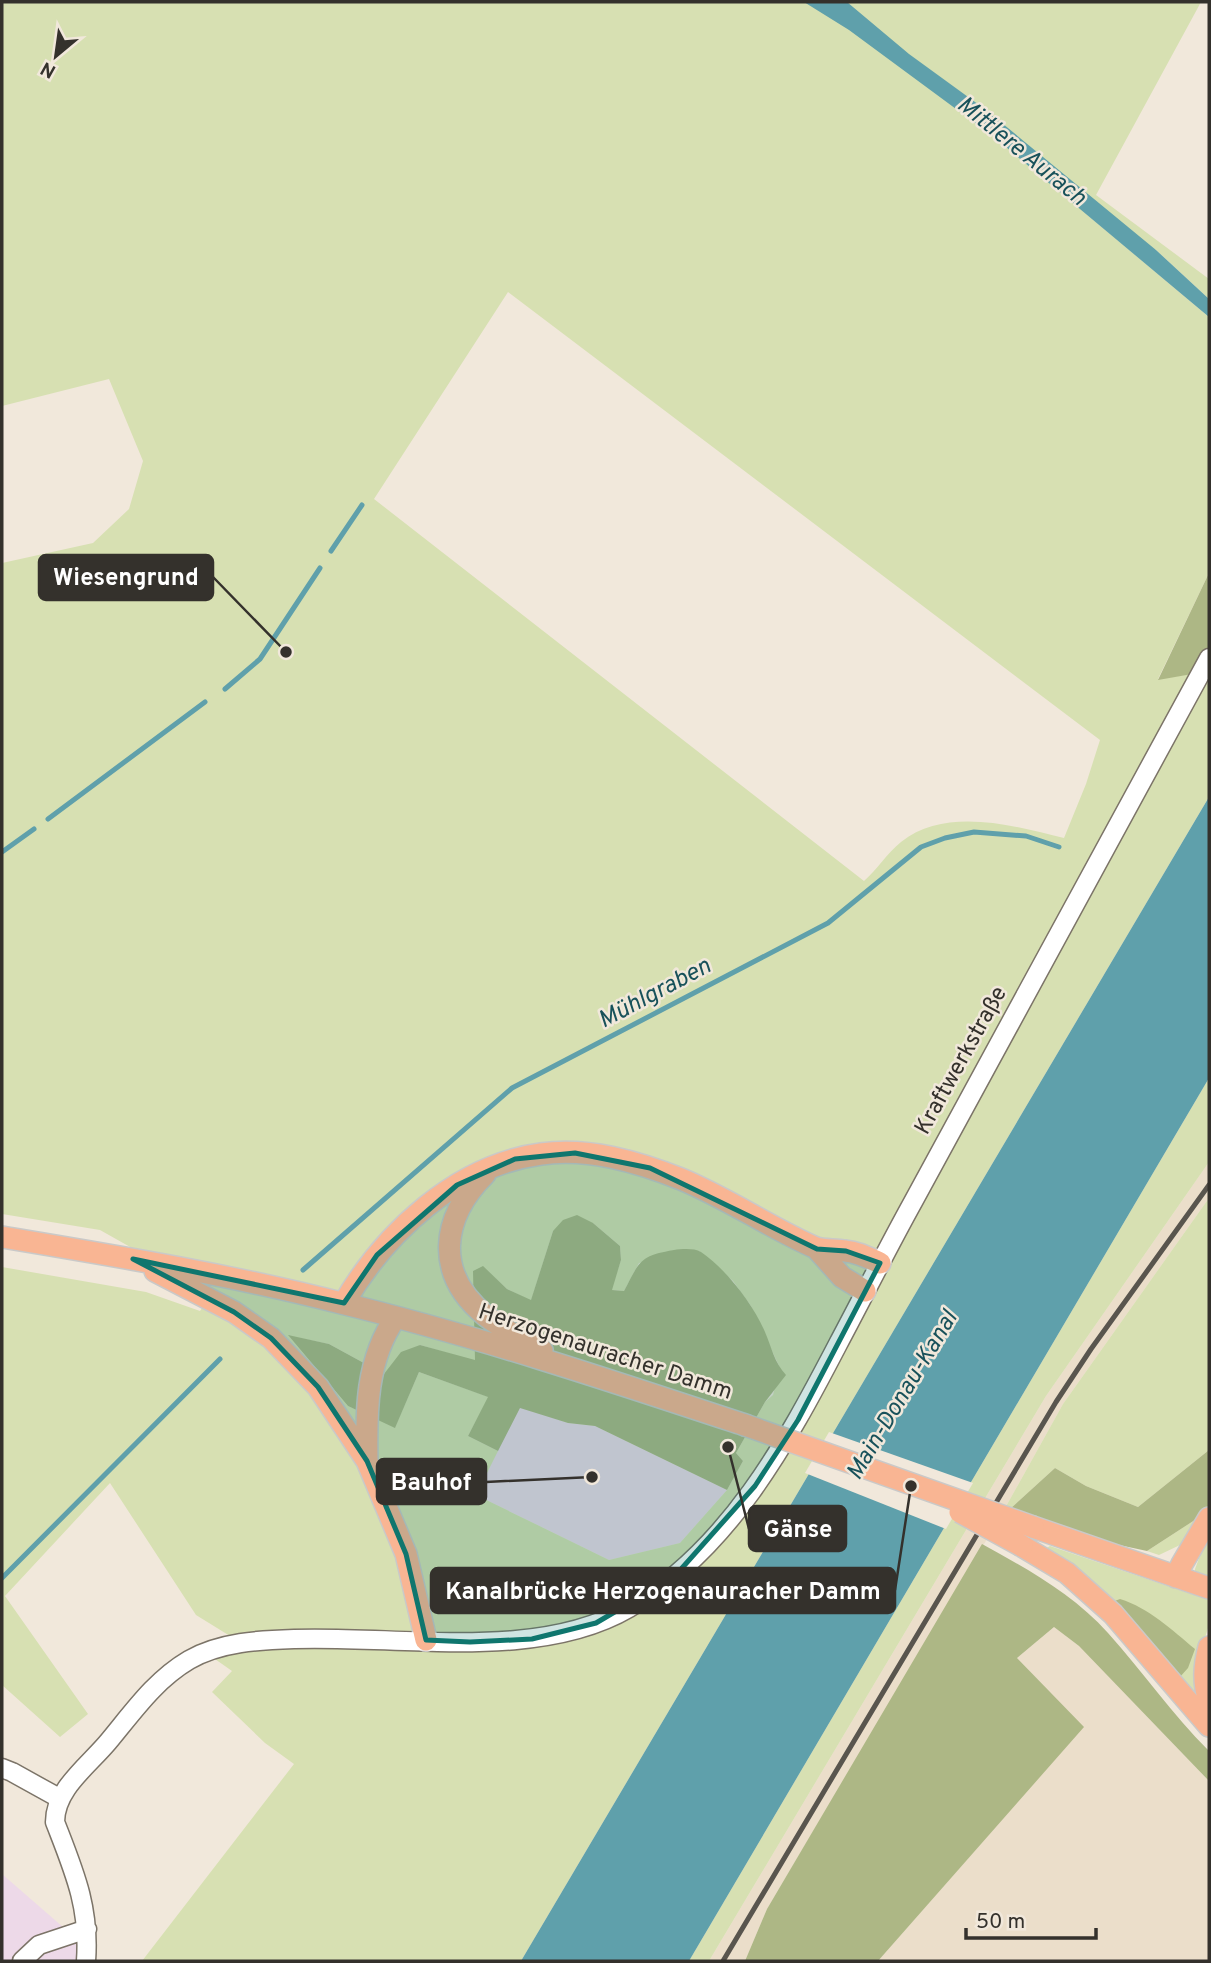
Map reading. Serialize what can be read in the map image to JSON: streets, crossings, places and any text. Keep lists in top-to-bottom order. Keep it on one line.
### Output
{"streets":{"main road":["Herzogenauracher Damm"],"street":["Kraftwerkstraße"]},"water":["Mittlere Aurach","Mühlgraben","Main-Donau-Kanal"],"places":["Wiesengrund","Gänse","Bauhof","Kanalbrücke Herzogenauracher Damm"],"scale_bar":"50 m","north":"bottom left"}
